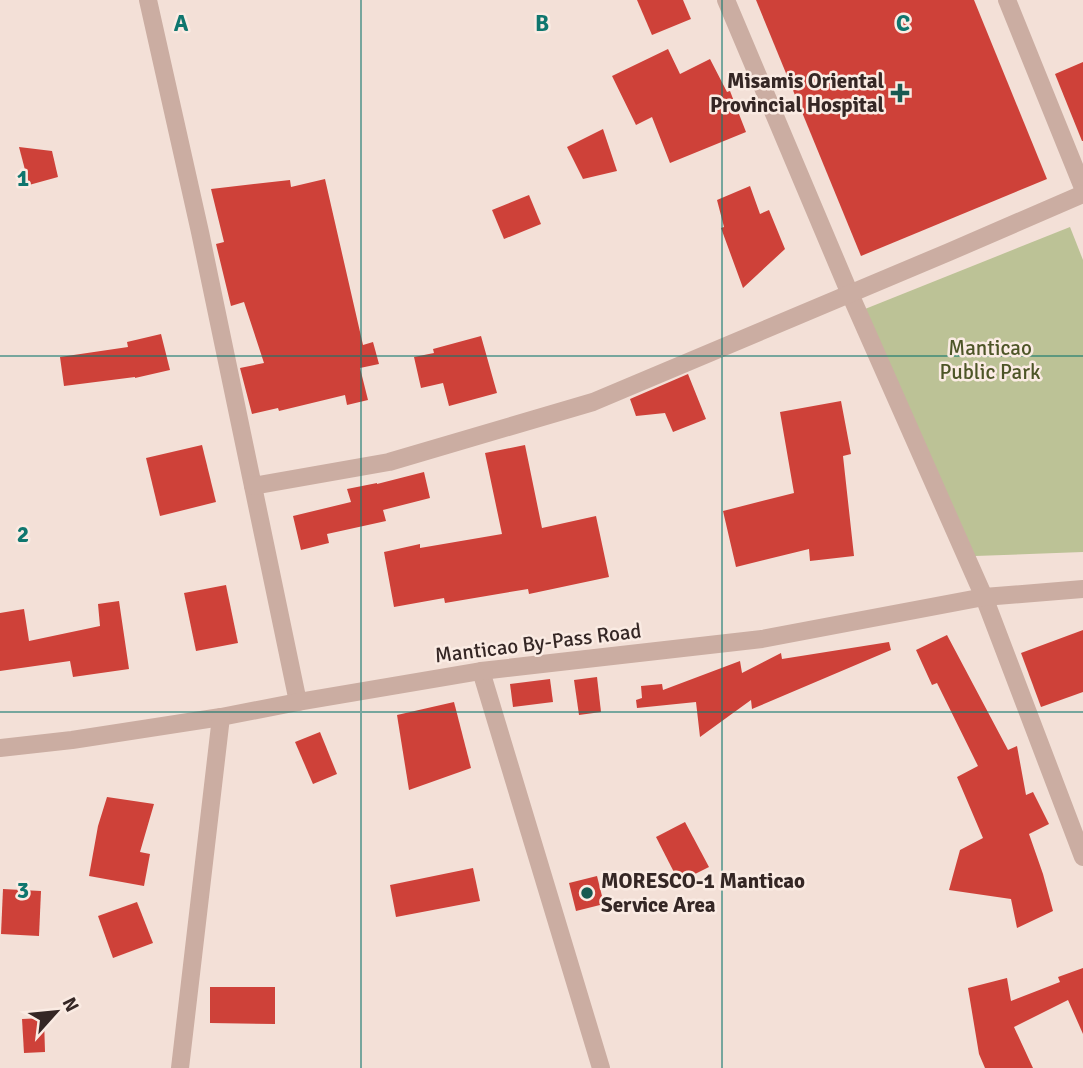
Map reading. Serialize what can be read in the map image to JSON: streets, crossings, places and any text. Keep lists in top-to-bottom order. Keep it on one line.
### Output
{"streets":{"street":["Manticao By-Pass Road"]},"parks":["Manticao Public Park"],"places":{"health":["Misamis Oriental Provincial Hospital"],"other":["MORESCO-1 Manticao Service Area"]},"north":"top right","grid":{"columns":["A","B","C"],"rows":["1","2","3"]}}
